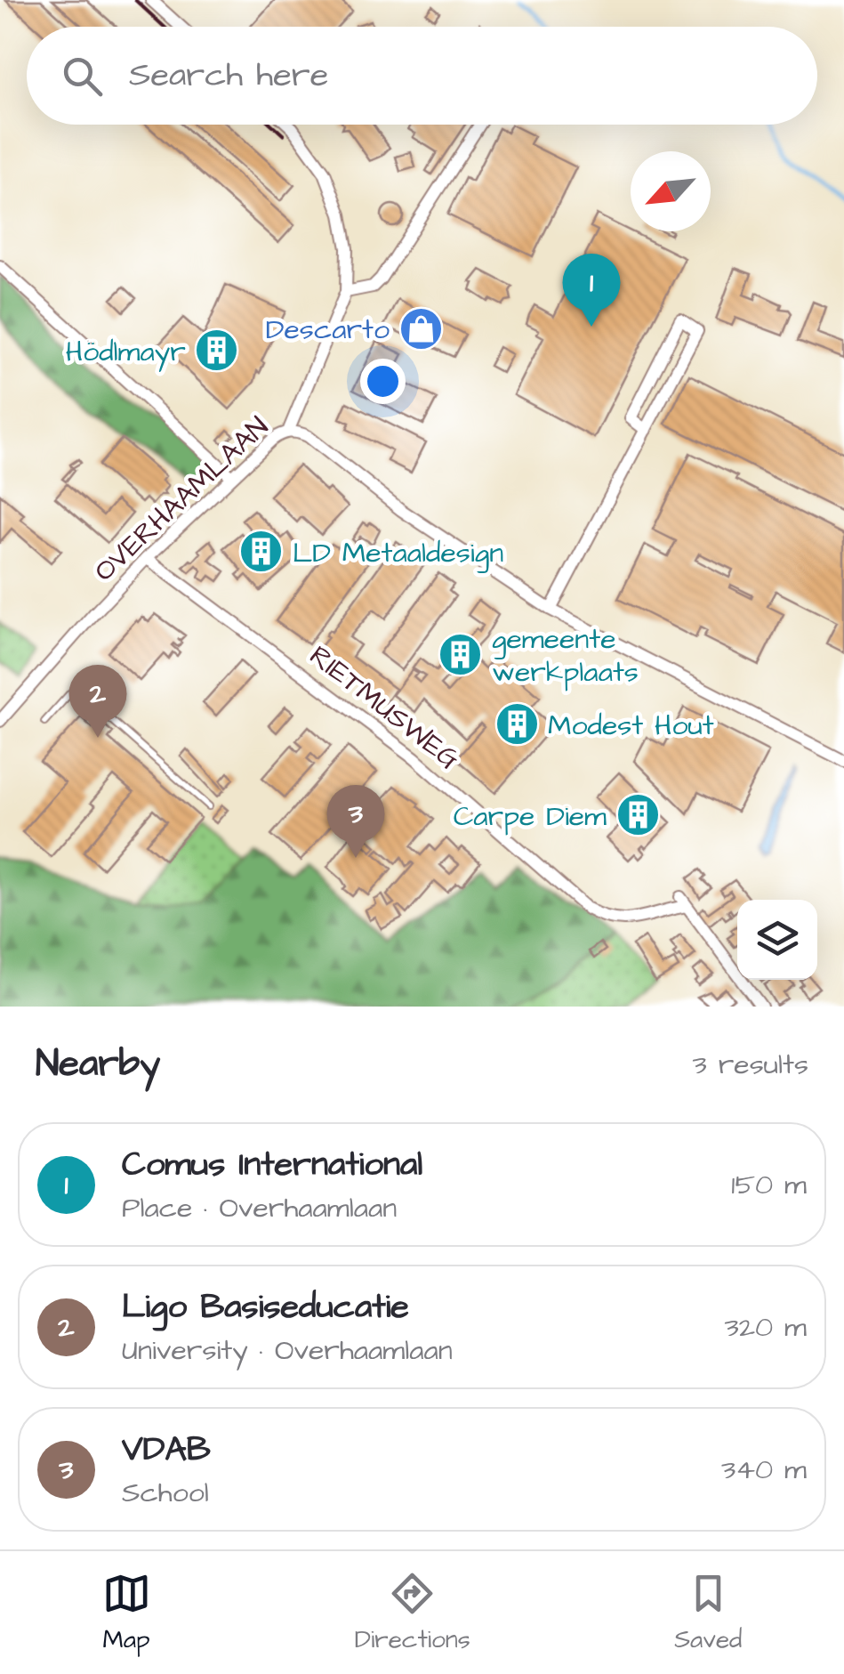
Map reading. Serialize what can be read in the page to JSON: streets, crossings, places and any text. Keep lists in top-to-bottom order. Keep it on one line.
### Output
{"streets":{"street":["OVERHAAMLAAN","RIETMUSWEG"]},"crossings":[["OVERHAAMLAAN","RIETMUSWEG"]],"places":{"shop":["Descarto"],"building":["Hödlmayr","LD Metaaldesign","gemeente werkplaats","Modest Hout","Carpe Diem"]},"north":"bottom left","page":{"search":"Search here","pins":["1","2","3"],"heading":["Nearby","3 results"],"list":[{"mark":"1","name":"Comus International","note":"Place · Overhaamlaan","value":"150 m"},{"mark":"2","name":"Ligo Basiseducatie","note":"University · Overhaamlaan","value":"320 m"},{"mark":"3","name":"VDAB","note":"School","value":"340 m"}],"nav":["Map","Directions","Saved"]}}
